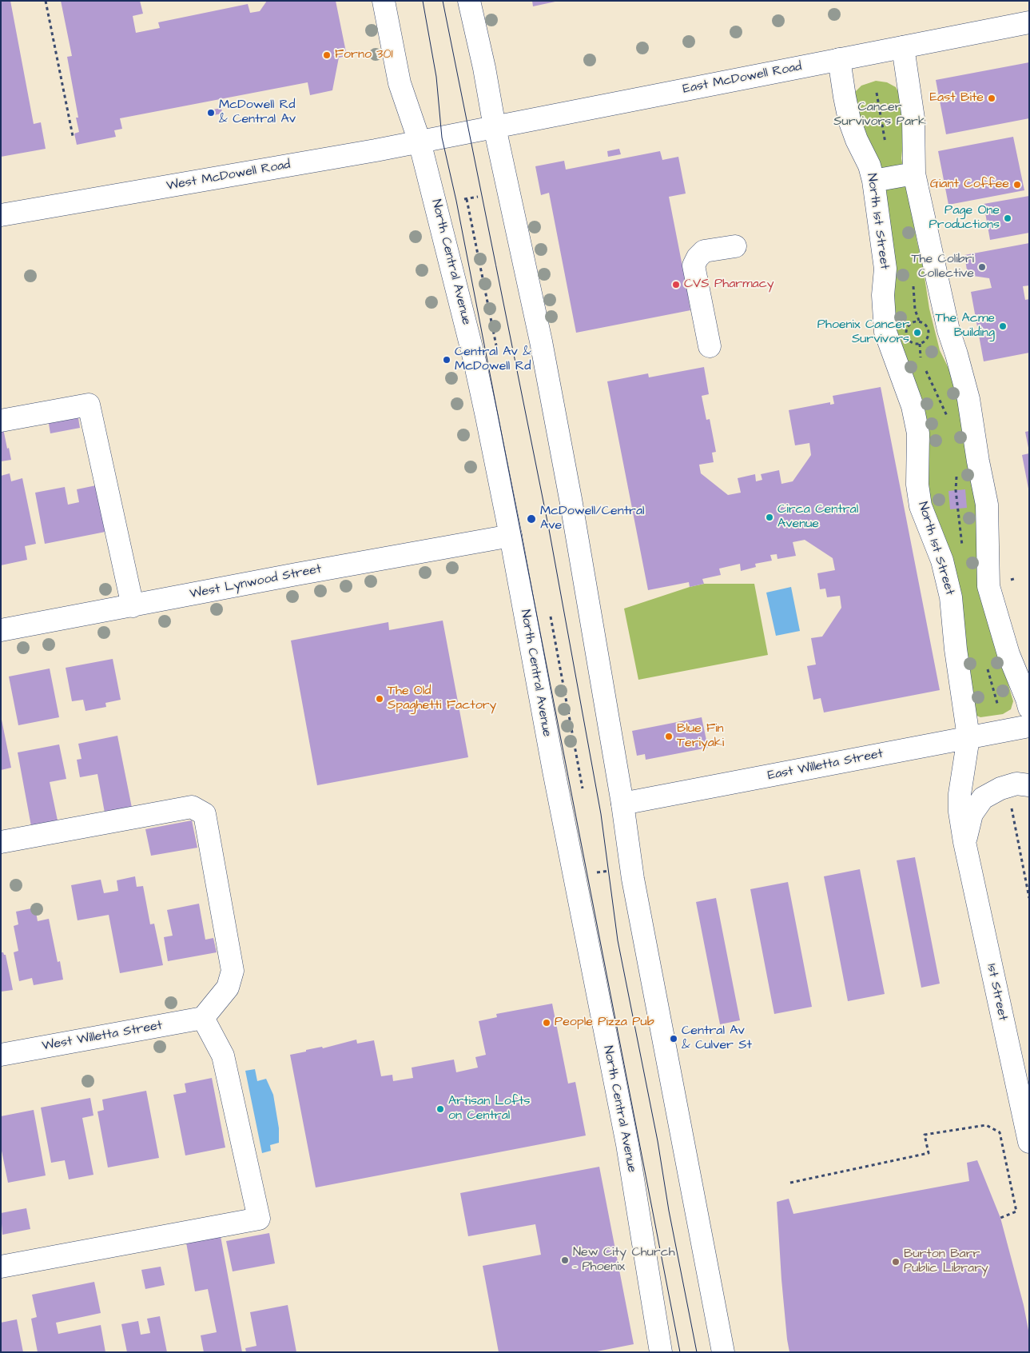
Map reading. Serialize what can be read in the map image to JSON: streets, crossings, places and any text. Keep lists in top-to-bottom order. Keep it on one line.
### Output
{"streets":{"main road":["East McDowell Road","West McDowell Road","North 1st Street","North Central Avenue","West Lynwood Street","East Willetta Street","1st Street","West Willetta Street"]},"crossings":[["East McDowell Road","West McDowell Road"],["East McDowell Road","North 1st Street"],["West McDowell Road","North Central Avenue"],["North 1st Street","East Willetta Street"],["North 1st Street","1st Street"],["North Central Avenue","West Lynwood Street"],["East Willetta Street","1st Street"]],"parks":["Cancer Survivors Park"],"places":["Forno 301","East Bite","McDowell Rd & Central Av","Giant Coffee","Page One Productions","The Colibri Collective","CVS Pharmacy","The Acme Building","Phoenix Cancer Survivors","Central Av & McDowell Rd","Circa Central Avenue","McDowell/Central Ave","The Old Spaghetti Factory","Blue Fin Teriyaki","People Pizza Pub","Central Av & Culver St","Artisan Lofts on Central","New City Church - Phoenix","Burton Barr Public Library"]}
